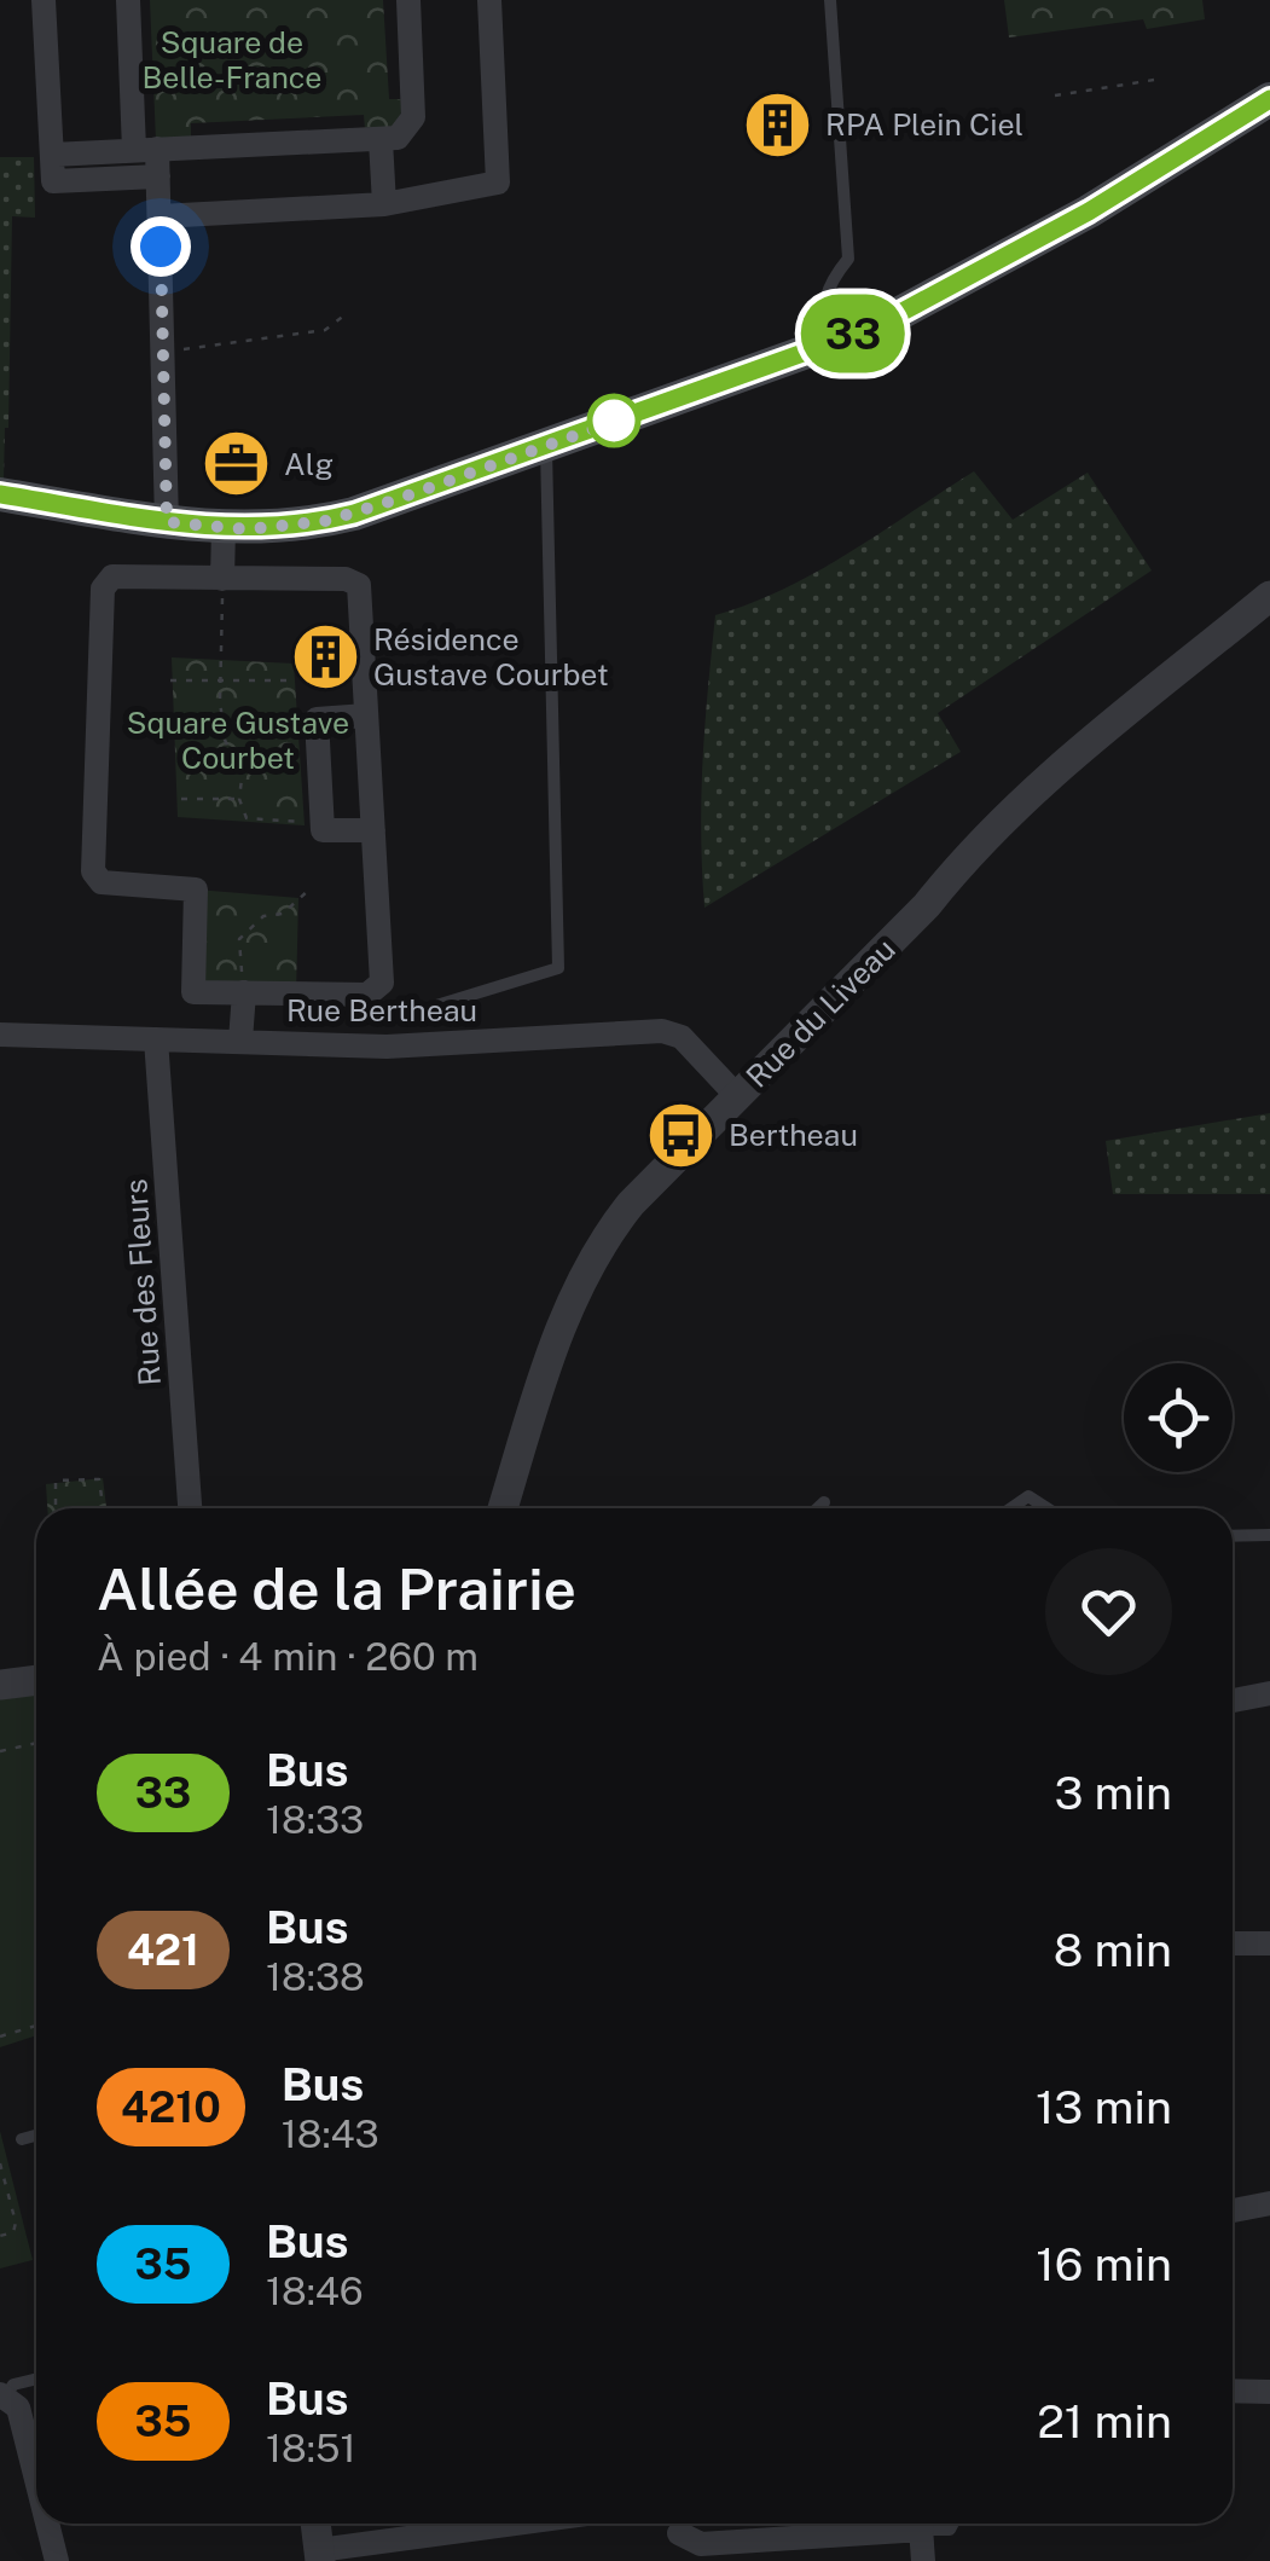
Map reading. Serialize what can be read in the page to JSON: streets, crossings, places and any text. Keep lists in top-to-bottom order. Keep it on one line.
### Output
{"streets":{"street":["Rue Bertheau","Rue du Liveau","Rue des Fleurs"]},"crossings":[["Rue Bertheau","Rue du Liveau"],["Rue Bertheau","Rue des Fleurs"]],"parks":["Square de Belle-France","Square Gustave Courbet"],"places":{"building":["RPA Plein Ciel","Résidence Gustave Courbet"],"office":["Alg"],"bus stop":["Bertheau"]},"lines":["bus line 33"],"page":{"on_map":"33","heading":["Allée de la Prairie","À pied · 4 min · 260 m"],"list":[{"mark":"33","name":"Bus","note":"18:33","value":"3 min"},{"mark":"421","name":"Bus","note":"18:38","value":"8 min"},{"mark":"4210","name":"Bus","note":"18:43","value":"13 min"},{"mark":"35","name":"Bus","note":"18:46","value":"16 min"},{"mark":"35","name":"Bus","note":"18:51","value":"21 min"}]}}
